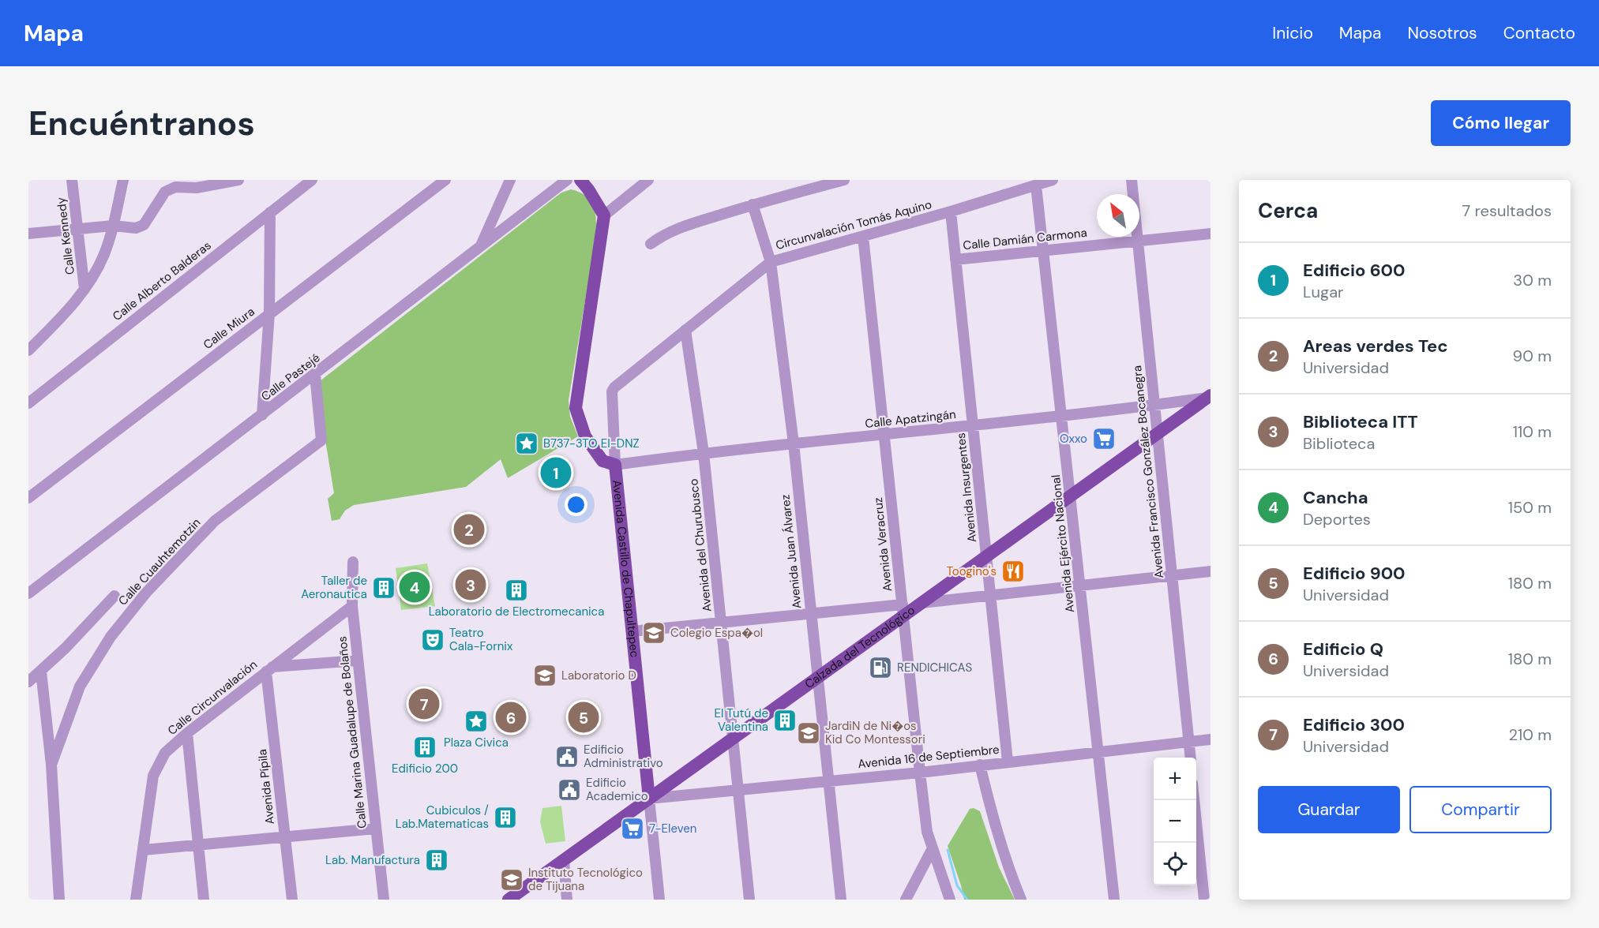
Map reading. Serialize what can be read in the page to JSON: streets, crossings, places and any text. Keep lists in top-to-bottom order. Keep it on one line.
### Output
{"streets":{"main road":["Avenida Castillo de Chapultepec","Calzada del Tecnológico"],"street":["Circunvalación Tomás Aquino","Calle Kennedy","Calle Damián Carmona","Calle Alberto Balderas","Calle Miura","Calle Pastejé","Calle Apatzingán","Avenida Francisco González Bocanegra","Avenida Insurgentes","Avenida Ejército Nacional","Avenida Veracruz","Avenida del Churubusco","Avenida Juan Álvarez","Calle Cuauhtemotzin","Calle Circunvalación","Calle Marina Guadalupe de Bolaños","Avenida 16 de Septiembre","Avenida Pípila"]},"crossings":[["Circunvalación Tomás Aquino","Avenida Insurgentes"],["Circunvalación Tomás Aquino","Avenida Ejército Nacional"],["Circunvalación Tomás Aquino","Avenida Veracruz"],["Circunvalación Tomás Aquino","Avenida del Churubusco"],["Circunvalación Tomás Aquino","Avenida Juan Álvarez"],["Circunvalación Tomás Aquino","Avenida Castillo de Chapultepec"],["Calle Damián Carmona","Avenida Francisco González Bocanegra"],["Calle Damián Carmona","Avenida Insurgentes"],["Calle Damián Carmona","Avenida Ejército Nacional"],["Calle Pastejé","Calle Cuauhtemotzin"],["Calle Apatzingán","Avenida Francisco González Bocanegra"],["Calle Apatzingán","Avenida Insurgentes"],["Calle Apatzingán","Avenida Ejército Nacional"],["Calle Apatzingán","Avenida Veracruz"],["Calle Apatzingán","Avenida del Churubusco"],["Calle Apatzingán","Avenida Juan Álvarez"],["Calle Apatzingán","Avenida Castillo de Chapultepec"],["Calle Apatzingán","Calzada del Tecnológico"],["Avenida Francisco González Bocanegra","Calzada del Tecnológico"],["Avenida Francisco González Bocanegra","Avenida 16 de Septiembre"],["Avenida Insurgentes","Calzada del Tecnológico"],["Avenida Insurgentes","Avenida 16 de Septiembre"],["Avenida Ejército Nacional","Calzada del Tecnológico"],["Avenida Ejército Nacional","Avenida 16 de Septiembre"],["Avenida Veracruz","Calzada del Tecnológico"],["Avenida Veracruz","Avenida 16 de Septiembre"],["Avenida del Churubusco","Calzada del Tecnológico"],["Avenida del Churubusco","Avenida 16 de Septiembre"],["Avenida Juan Álvarez","Calzada del Tecnológico"],["Avenida Juan Álvarez","Avenida 16 de Septiembre"],["Avenida Castillo de Chapultepec","Calzada del Tecnológico"],["Avenida Castillo de Chapultepec","Avenida 16 de Septiembre"],["Calzada del Tecnológico","Avenida 16 de Septiembre"],["Calle Circunvalación","Calle Marina Guadalupe de Bolaños"],["Calle Circunvalación","Avenida Pípila"]],"places":{"supermarket":["Oxxo","7-Eleven"],"place":["B737-3TO EI-DNZ","Plaza Civica"],"restaurant":["Toogino's"],"building":["Taller de Aeronautica","Laboratorio de Electromecanica","El Tutú de Valentina","Edificio 200","Cubiculos / Lab.Matematicas","Lab. Manufactura"],"school or university":["Colegio Espa�ol","Laboratorio D","JardiN de Ni�os Kid Co Montessori","Instituto Tecnológico de Tijuana"],"theatre":["Teatro Cala-Fornix"],"fuel station":["RENDICHICAS"],"public building":["Edificio Administrativo","Edificio Academico"]},"north":"top left","page":{"header":"Mapa","nav":["Inicio","Mapa","Nosotros","Contacto"],"buttons":["Cómo llegar",["Guardar","Compartir"]],"title":"Encuéntranos","heading":["Cerca","7 resultados"],"list":[{"mark":"1","name":"Edificio 600","note":"Lugar","value":"30 m"},{"mark":"2","name":"Areas verdes Tec","note":"Universidad","value":"90 m"},{"mark":"3","name":"Biblioteca ITT","note":"Biblioteca","value":"110 m"},{"mark":"4","name":"Cancha","note":"Deportes","value":"150 m"},{"mark":"5","name":"Edificio 900","note":"Universidad","value":"180 m"},{"mark":"6","name":"Edificio Q","note":"Universidad","value":"180 m"},{"mark":"7","name":"Edificio 300","note":"Universidad","value":"210 m"}],"pins":["1","2","3","4","7","5","6"],"map_buttons":["+","−"]}}
